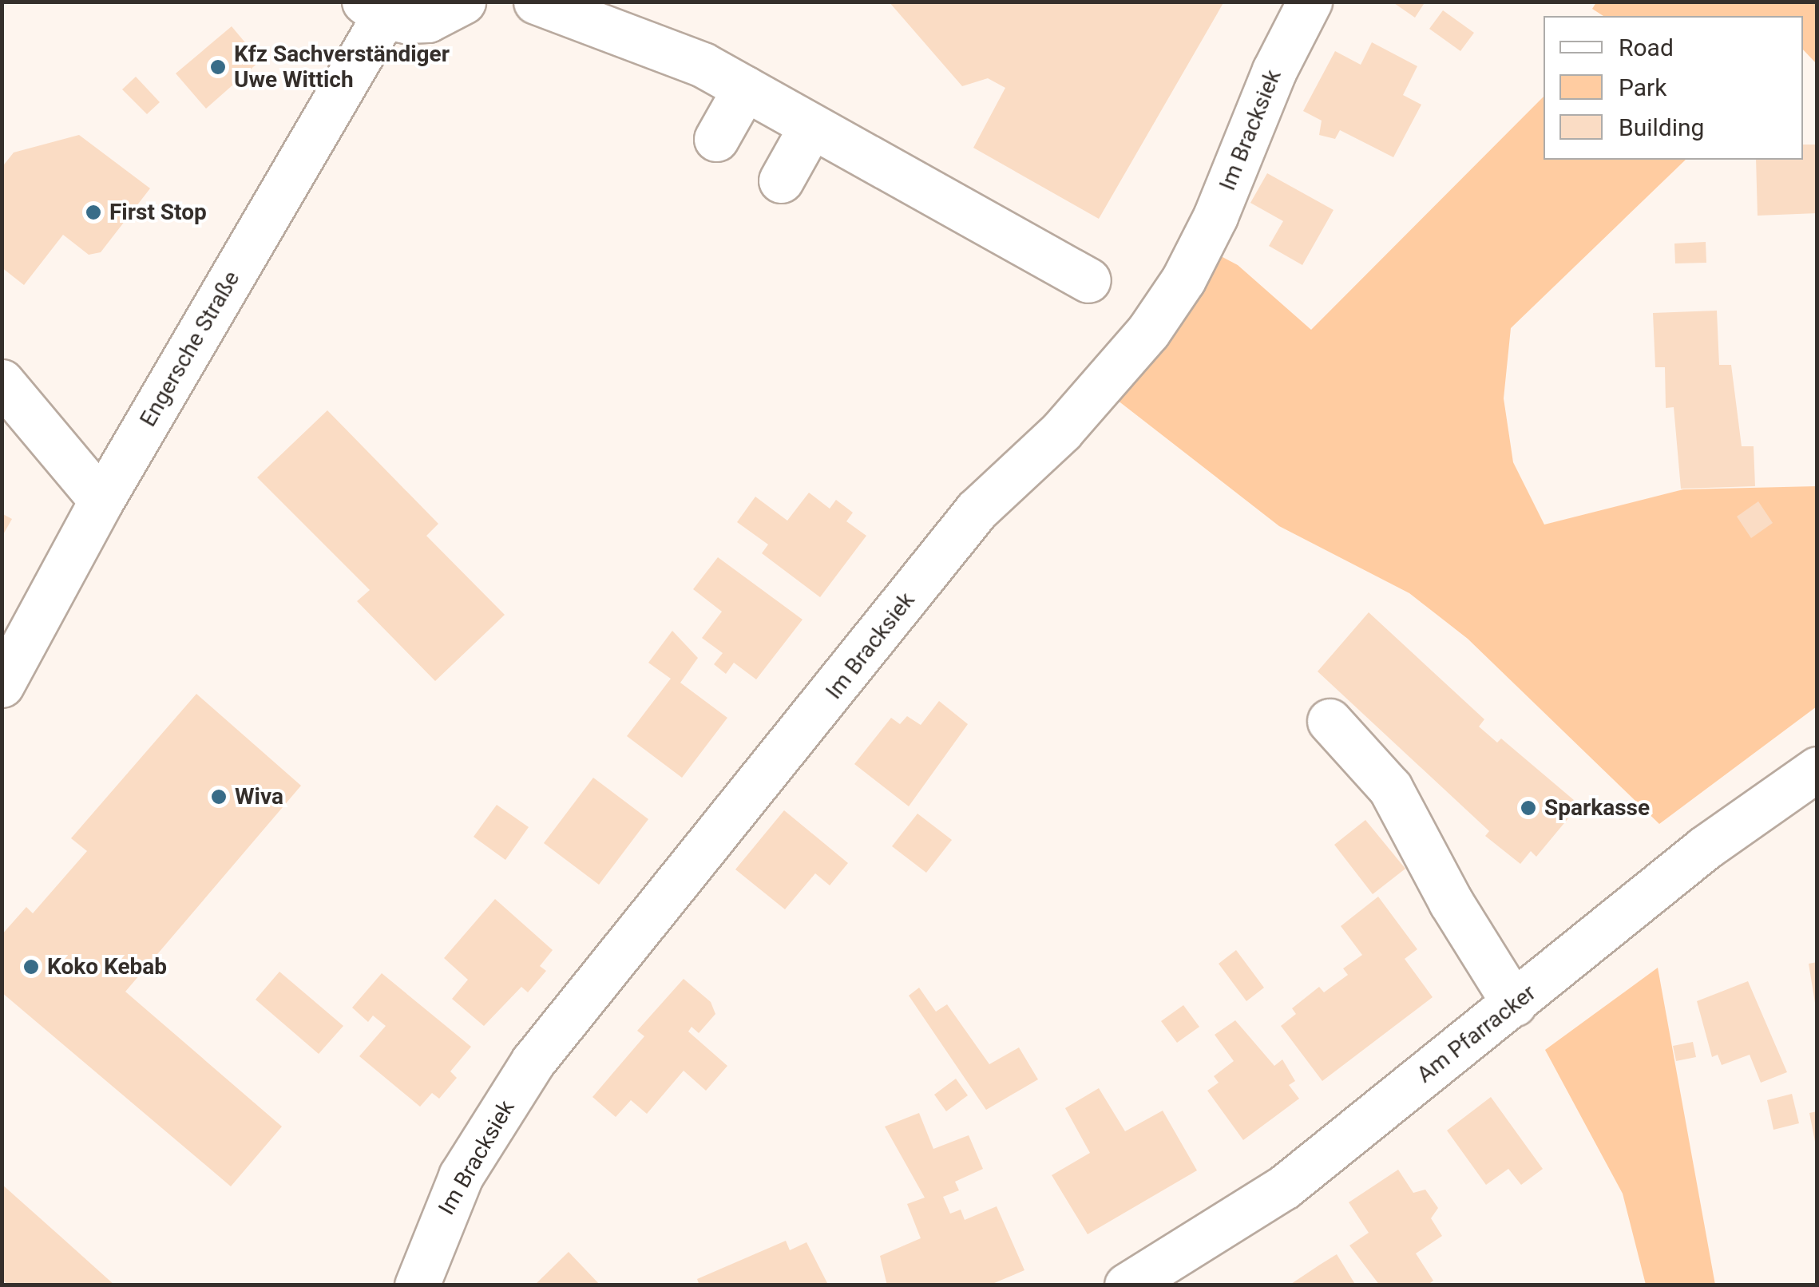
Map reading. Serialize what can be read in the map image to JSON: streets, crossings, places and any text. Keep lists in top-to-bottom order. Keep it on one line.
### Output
{"streets":{"street":["Im Bracksiek","Engersche Straße","Am Pfarracker"]},"places":["Kfz Sachverständiger Uwe Wittich","First Stop","Wiva","Sparkasse","Koko Kebab"],"legend":["Road","Park","Building"]}
